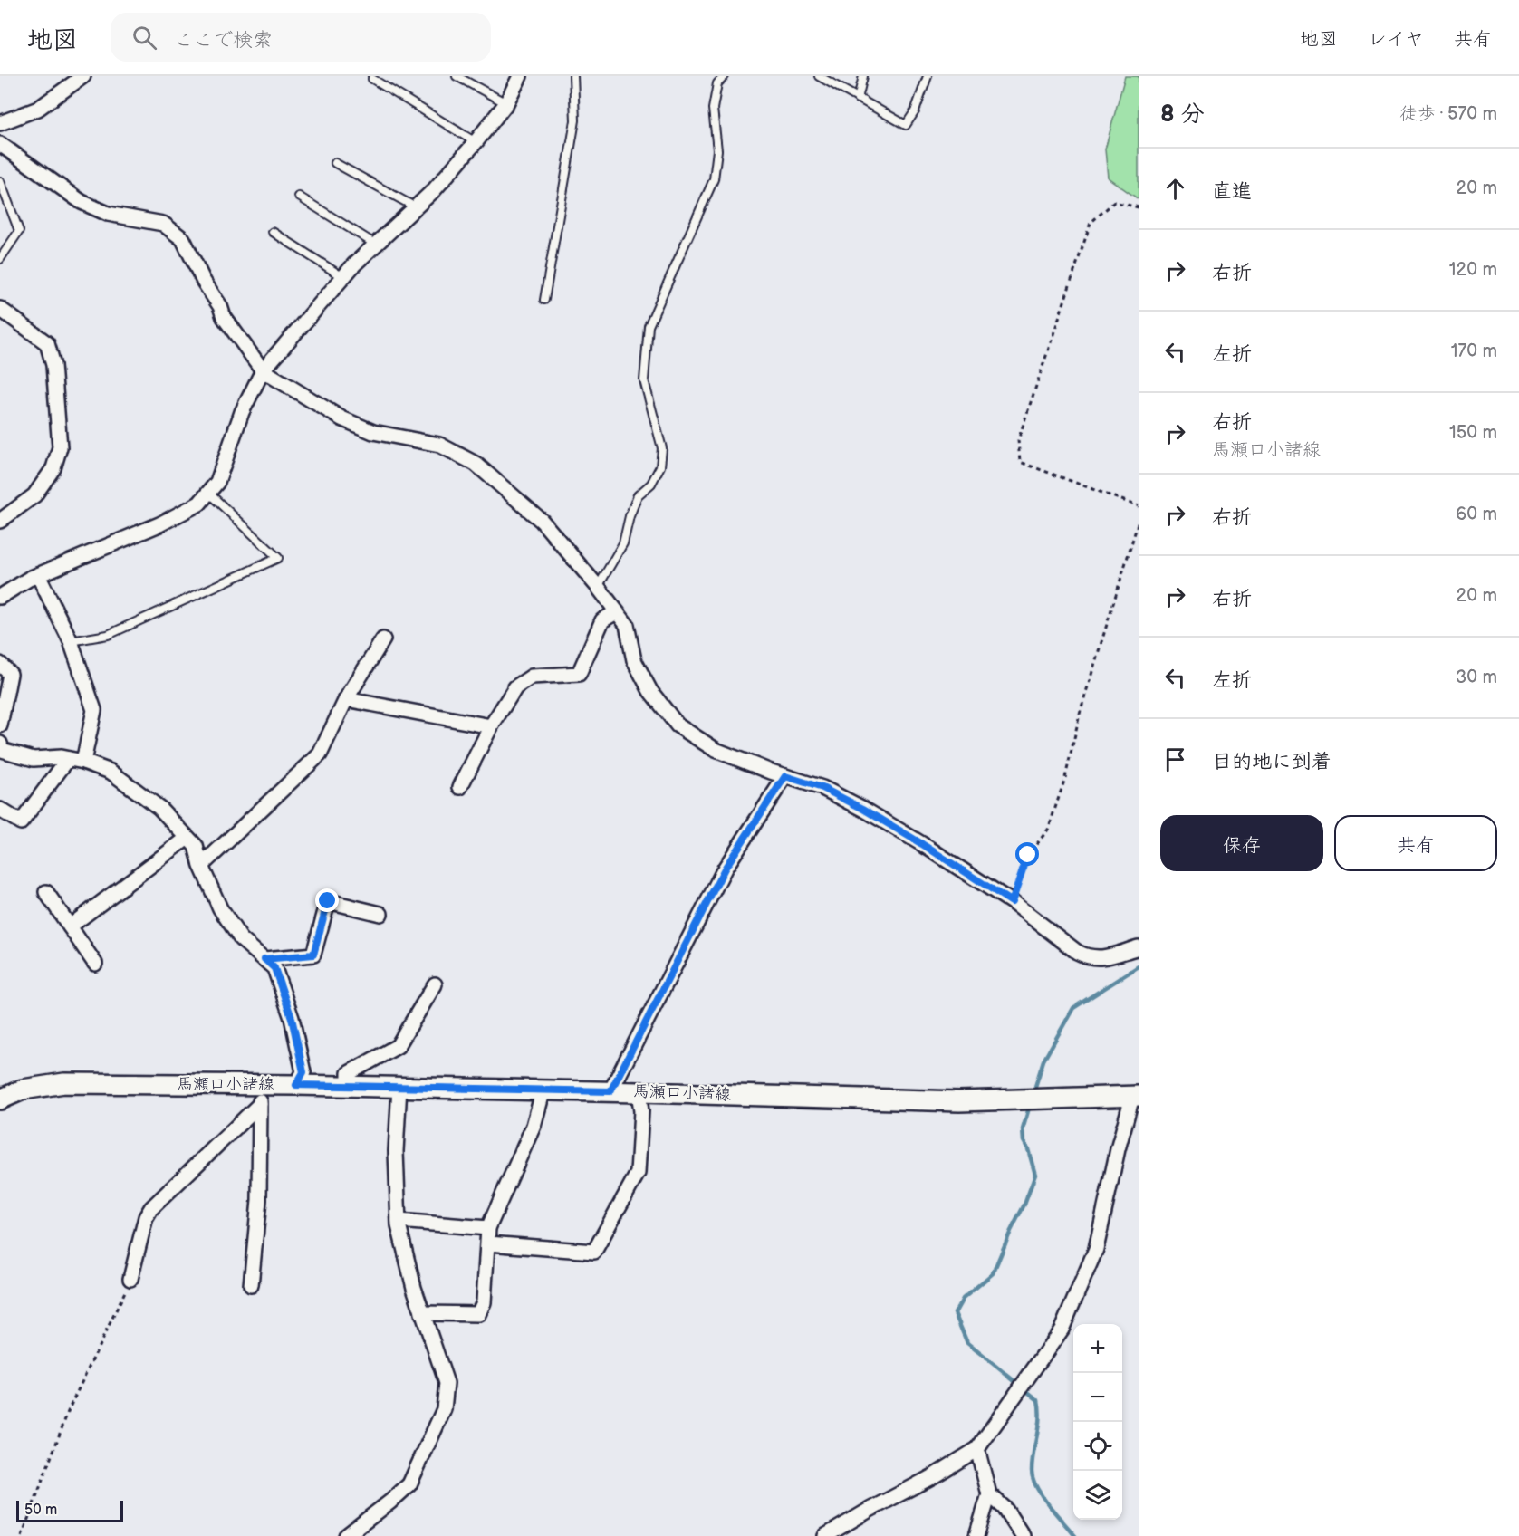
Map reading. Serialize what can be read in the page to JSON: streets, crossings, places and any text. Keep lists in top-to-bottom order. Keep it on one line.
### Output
{"streets":{"main road":["馬瀬口小諸線"]},"scale_bar":"50 m","page":{"header":"地図","search":"ここで検索","nav":["地図","レイヤ","共有"],"heading":["8 分","徒歩 · 570 m"],"list":[["直進","20 m"],["右折","120 m"],["左折","170 m"],["右折","馬瀬口小諸線","150 m"],["右折","60 m"],["右折","20 m"],["左折","30 m"],"目的地に到着"],"buttons":["保存","共有"],"map_buttons":["+","−"],"scale":"50 m"}}
